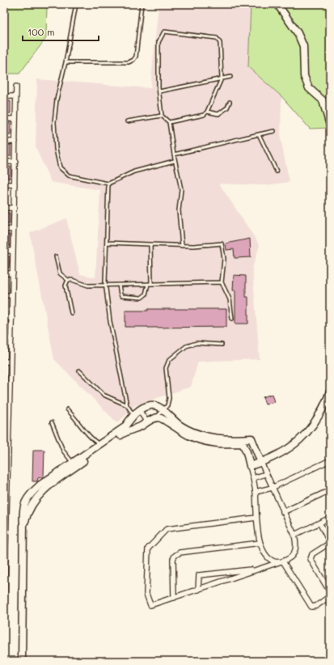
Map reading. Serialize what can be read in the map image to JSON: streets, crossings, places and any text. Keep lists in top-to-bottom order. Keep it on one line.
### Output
{"scale_bar":"100 m"}
